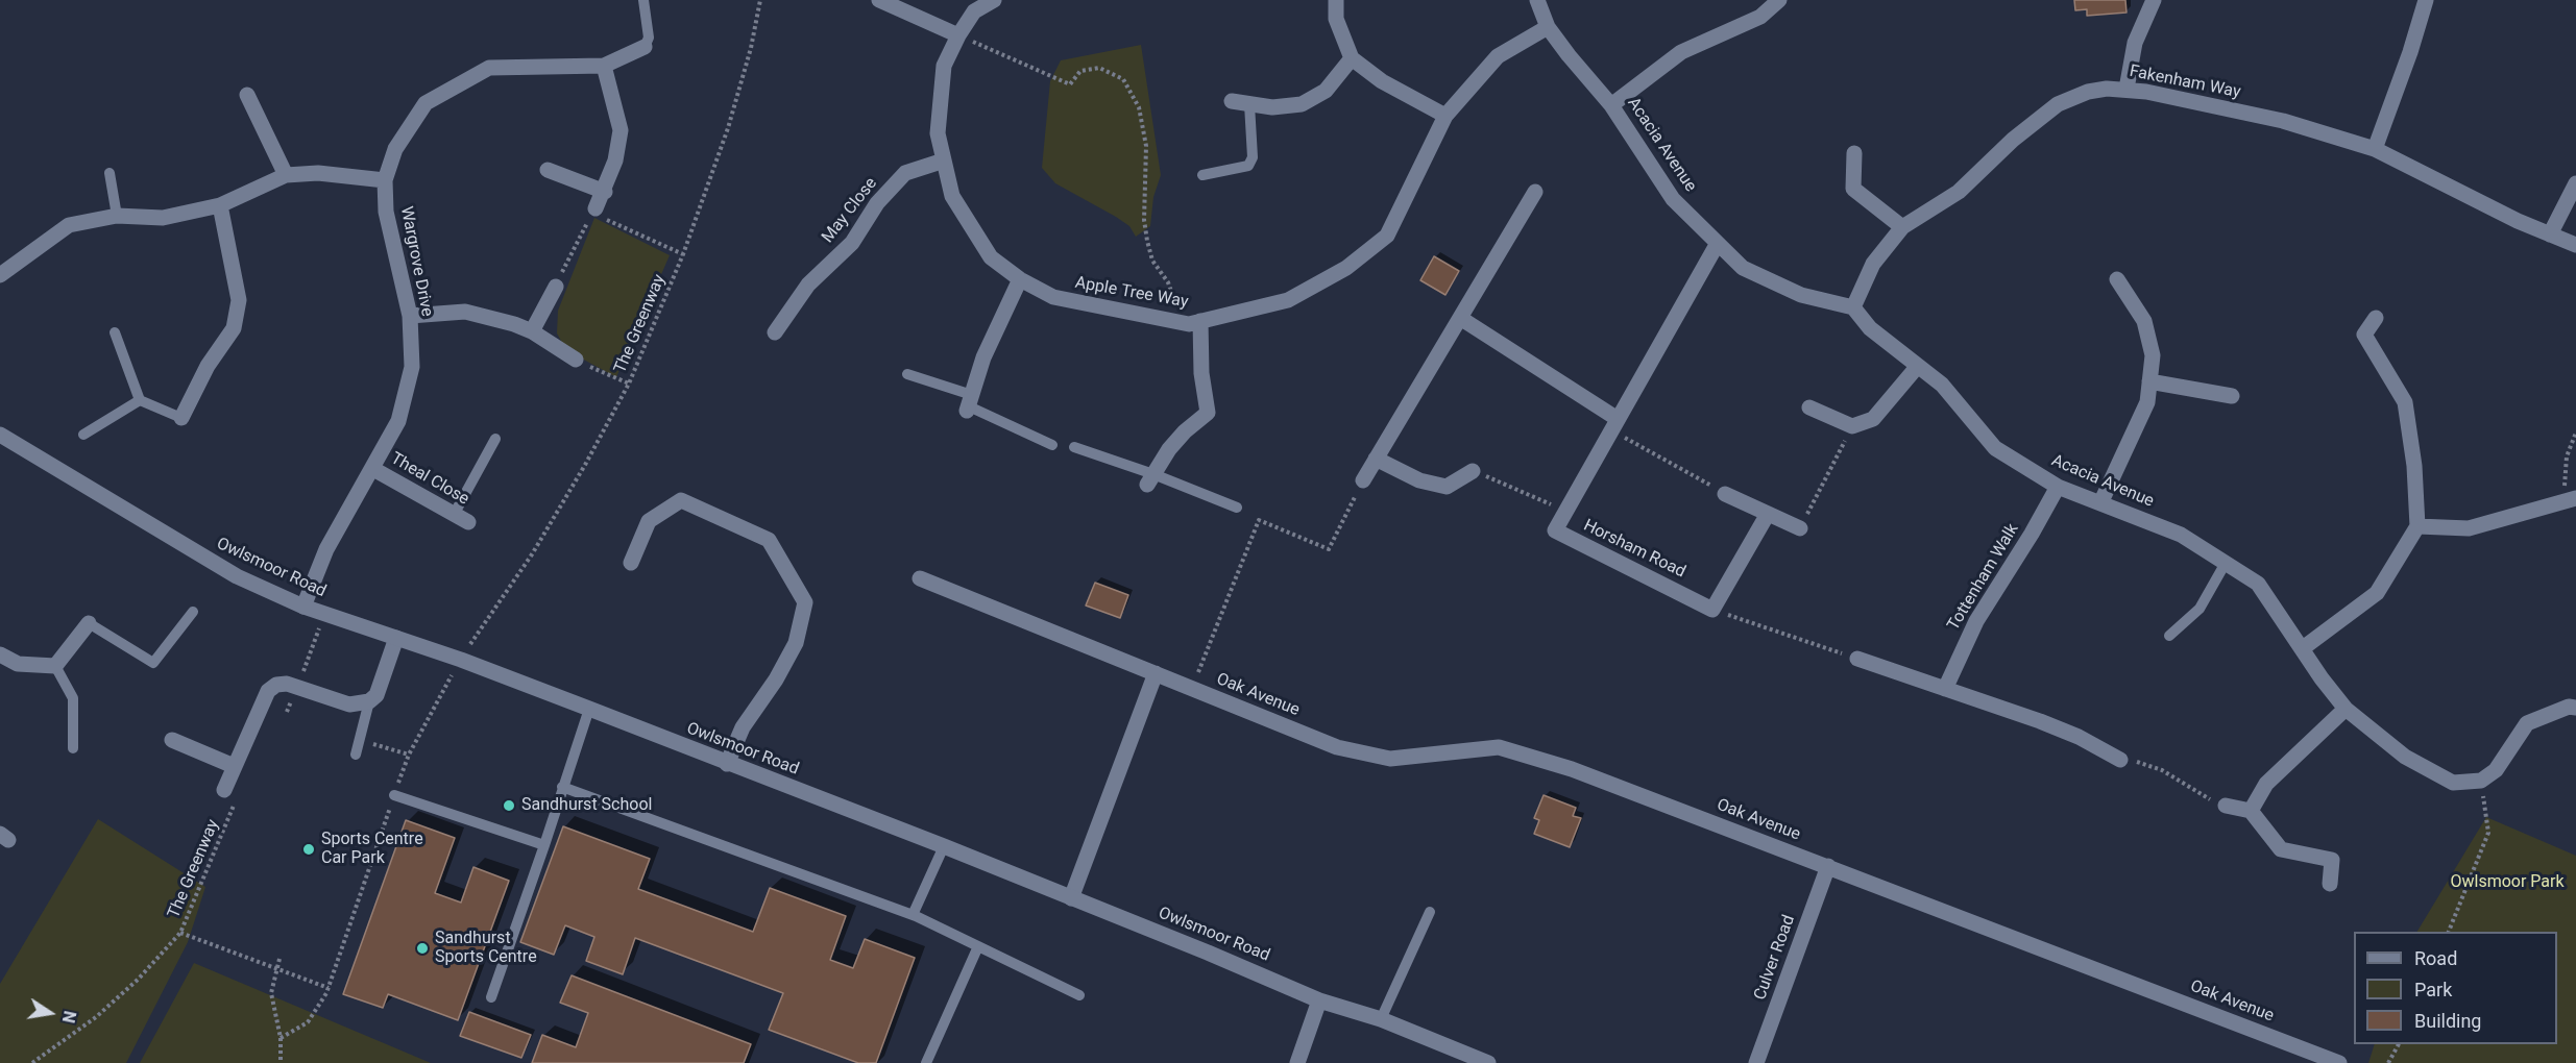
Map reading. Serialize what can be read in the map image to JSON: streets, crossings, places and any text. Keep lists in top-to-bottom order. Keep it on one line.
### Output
{"streets":{"street":["Fakenham Way","Acacia Avenue","May Close","Wargrove Drive","Apple Tree Way","Theal Close","Horsham Road","Owlsmoor Road","Tottenham Walk","Oak Avenue","Culver Road"],"path":["The Greenway"]},"crossings":[["Fakenham Way","Acacia Avenue"],["Acacia Avenue","Apple Tree Way"],["Acacia Avenue","Horsham Road"],["Acacia Avenue","Tottenham Walk"],["May Close","Apple Tree Way"],["Wargrove Drive","Theal Close"],["Wargrove Drive","Owlsmoor Road"],["Oak Avenue","Culver Road"]],"parks":["Owlsmoor Park"],"places":["Sandhurst School","Sports Centre Car Park","Sandhurst Sports Centre"],"legend":["Road","Park","Building"],"north":"right"}
